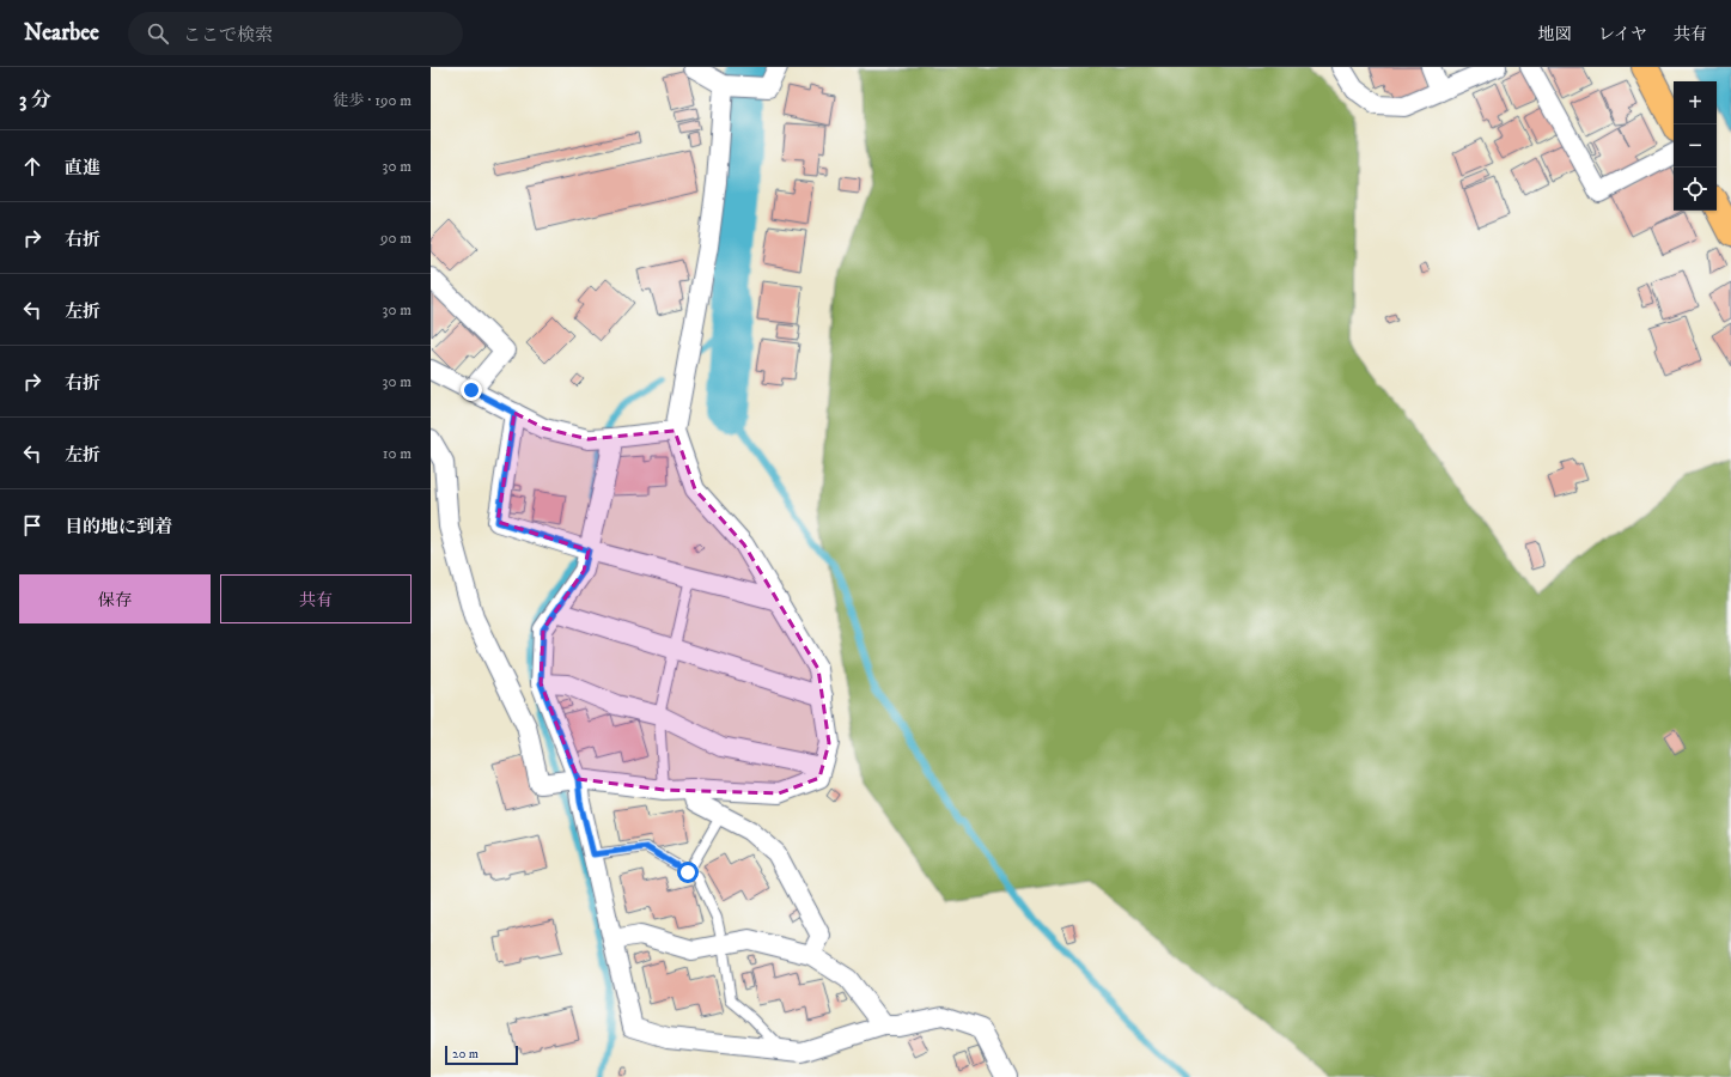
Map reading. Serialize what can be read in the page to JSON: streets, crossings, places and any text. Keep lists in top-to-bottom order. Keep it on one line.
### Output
{"scale_bar":"20 m","page":{"header":"Nearbee","search":"ここで検索","nav":["地図","レイヤ","共有"],"heading":["3 分","徒歩 · 190 m"],"map_buttons":["+","−"],"list":[["直進","30 m"],["右折","90 m"],["左折","30 m"],["右折","30 m"],["左折","10 m"],"目的地に到着"],"buttons":["保存","共有"],"scale":"20 m"}}
